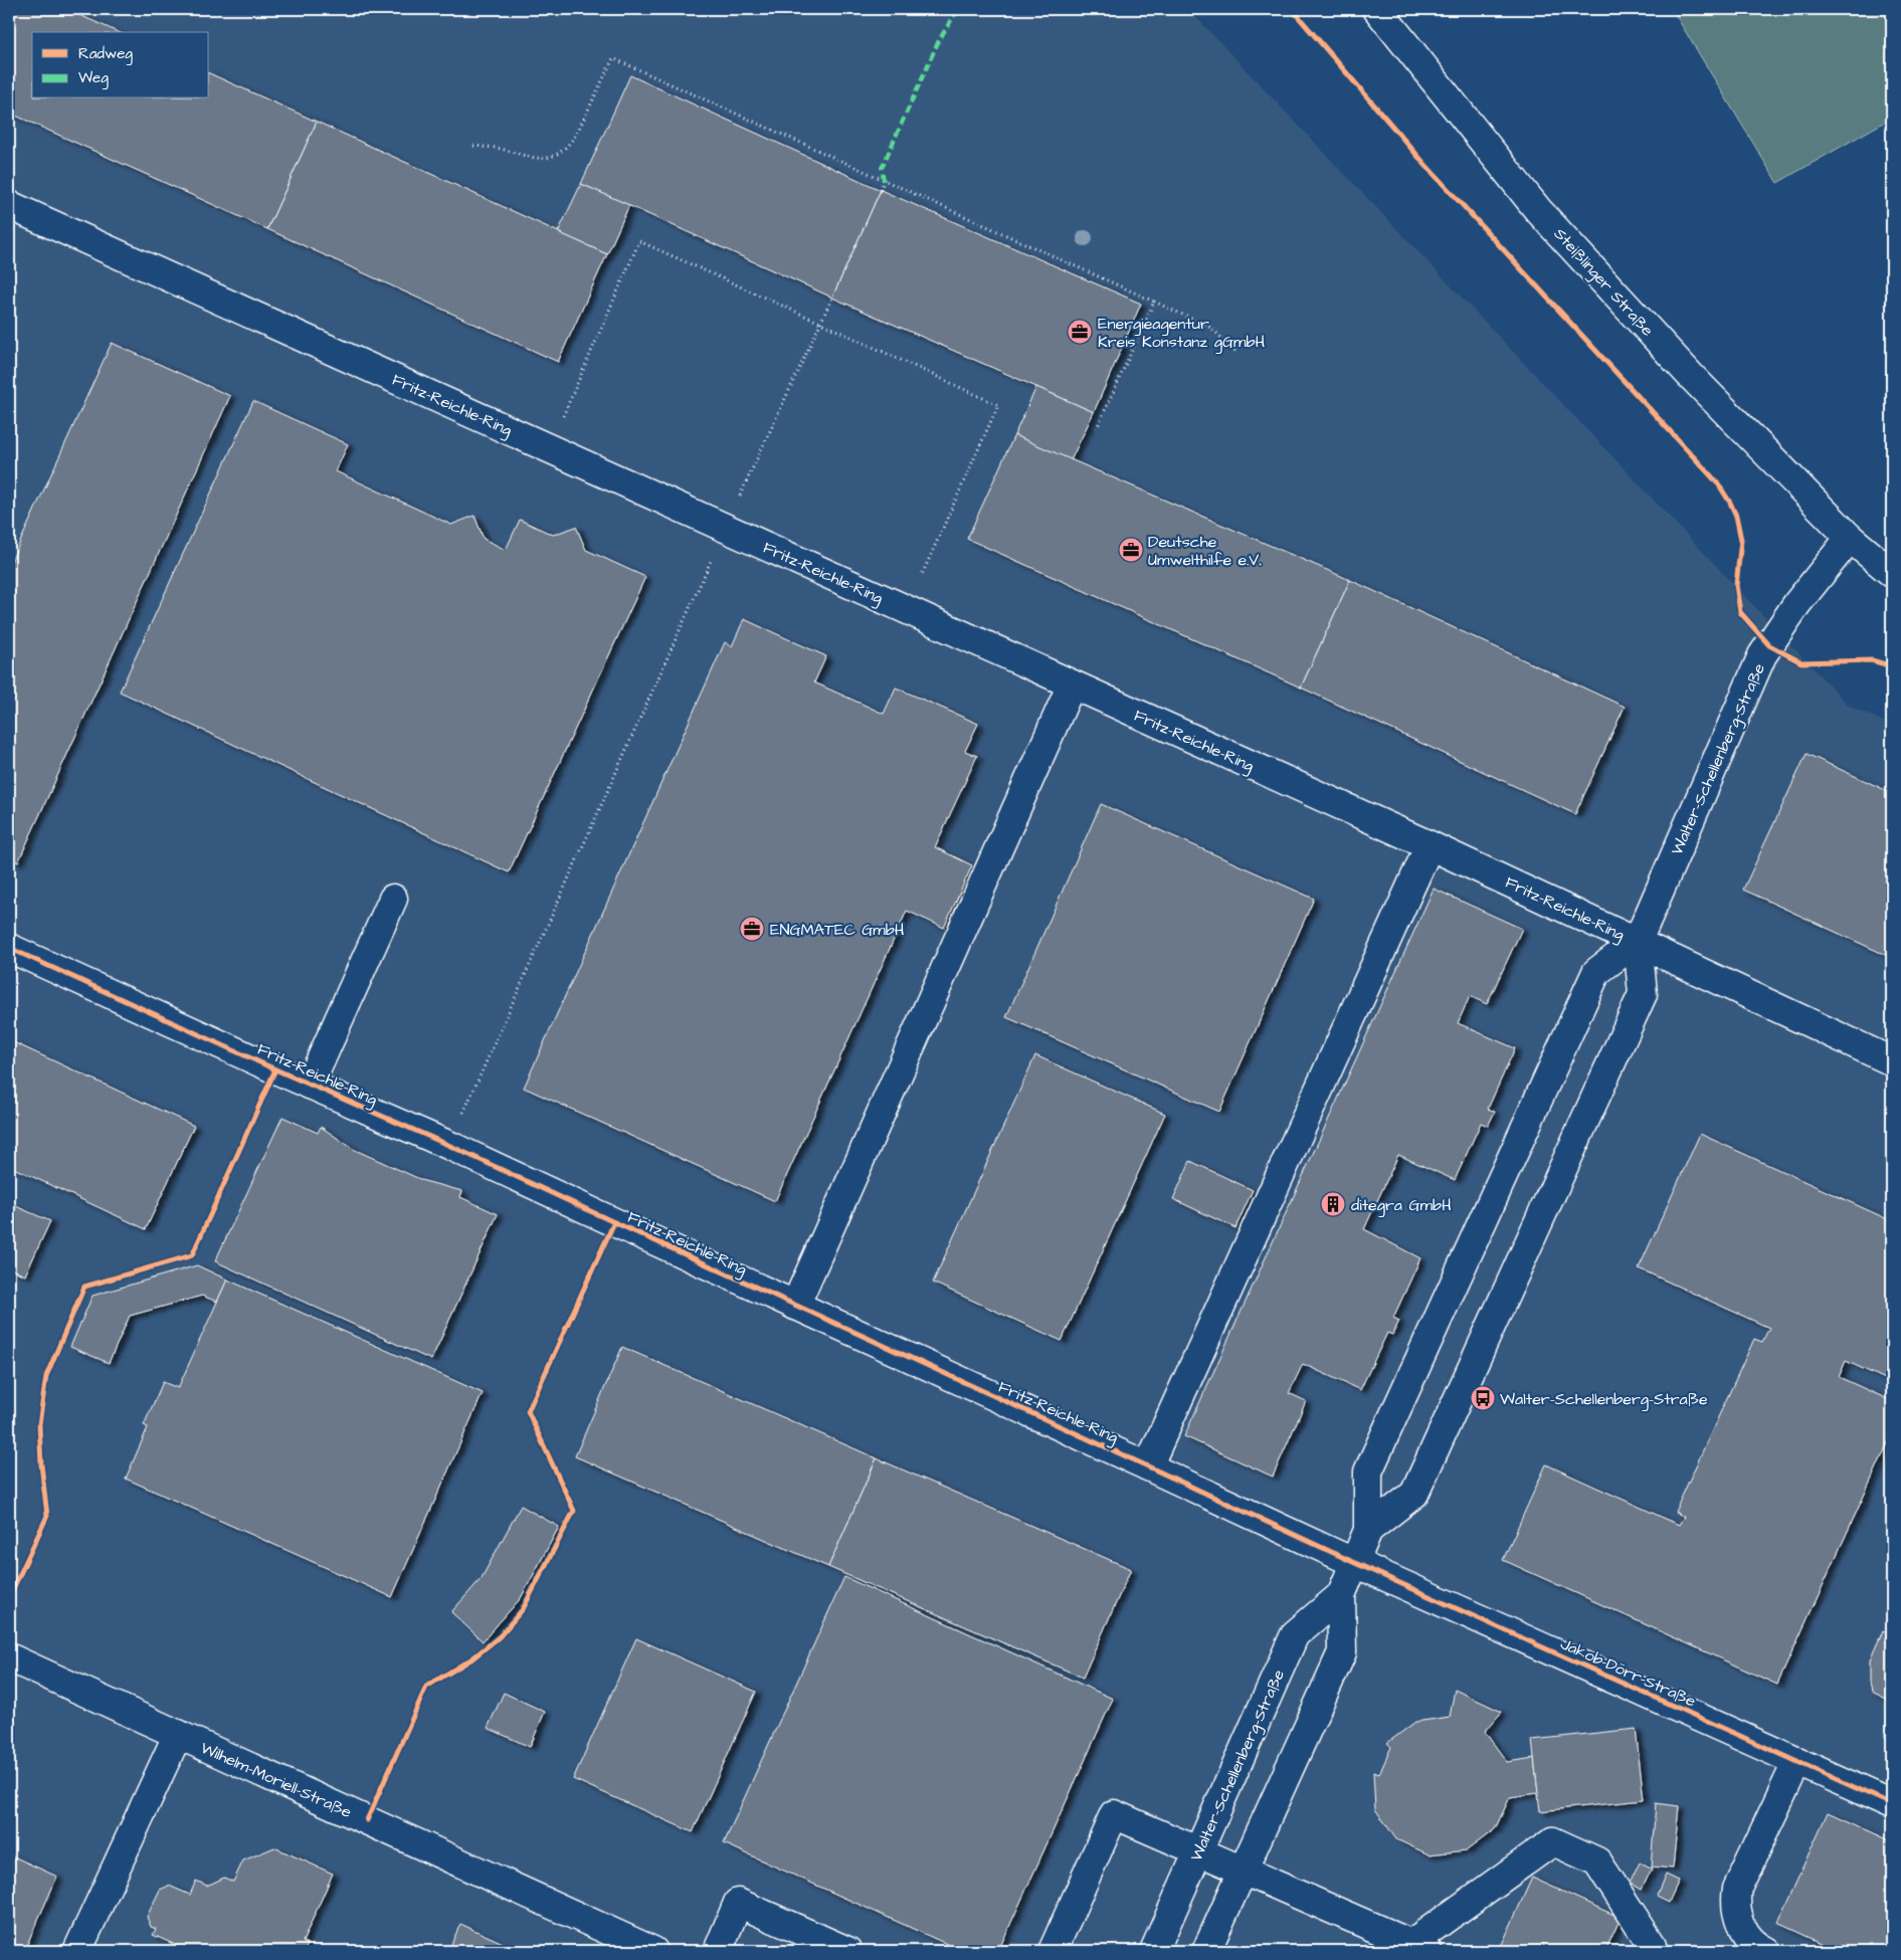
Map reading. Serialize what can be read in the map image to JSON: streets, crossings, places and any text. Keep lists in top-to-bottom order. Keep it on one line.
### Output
{"streets":{"street":["Steißlinger Straße","Fritz-Reichle-Ring","Walter-Schellenberg-Straße","Jakob-Dörr-Straße","Wilhelm-Moriell-Straße"]},"crossings":[["Steißlinger Straße","Walter-Schellenberg-Straße"],["Fritz-Reichle-Ring","Walter-Schellenberg-Straße"],["Fritz-Reichle-Ring","Jakob-Dörr-Straße"],["Walter-Schellenberg-Straße","Jakob-Dörr-Straße"]],"places":{"office":["Energieagentur Kreis Konstanz gGmbH","Deutsche Umwelthilfe e.V.","ENGMATEC GmbH"],"building":["ditegra GmbH"],"bus stop":["Walter-Schellenberg-Straße"]},"legend":["Radweg","Weg"]}
